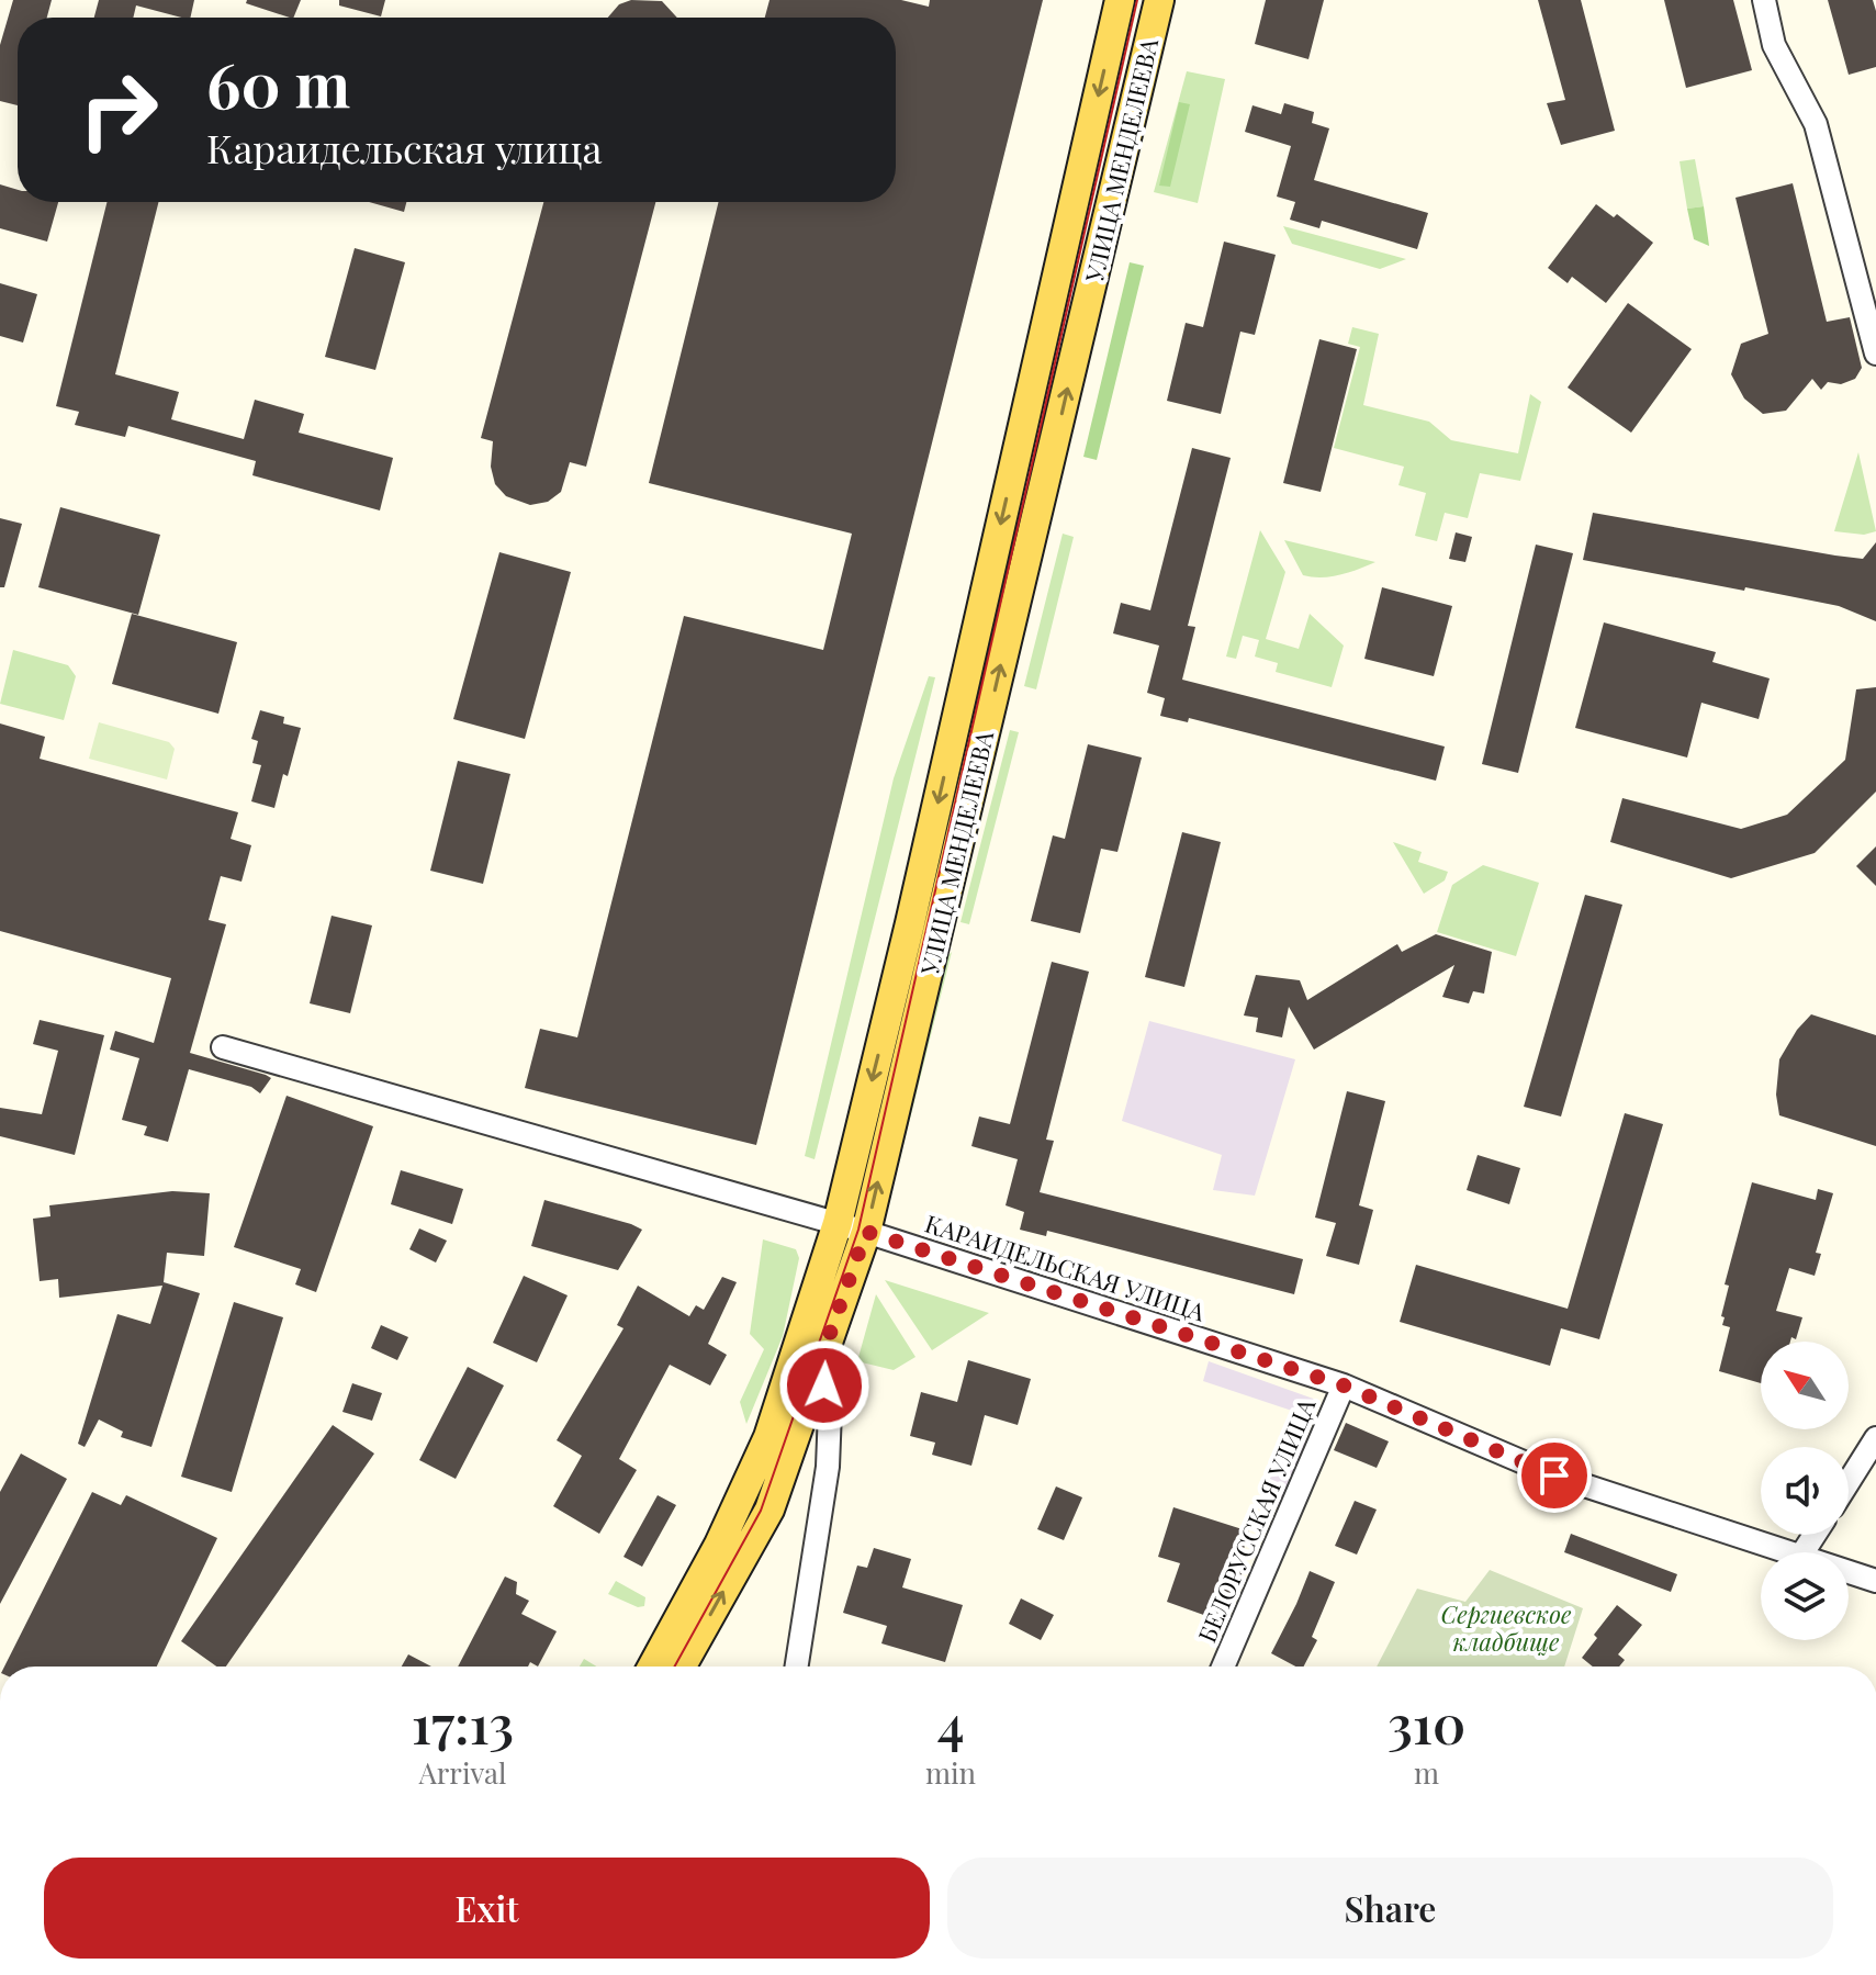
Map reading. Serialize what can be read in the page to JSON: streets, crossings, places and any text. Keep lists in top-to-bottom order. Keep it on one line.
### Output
{"streets":{"main road":["УЛИЦА МЕНДЕЛЕЕВА"],"street":["КАРАИДЕЛЬСКАЯ УЛИЦА","БЕЛОРУССКАЯ УЛИЦА"]},"crossings":[["УЛИЦА МЕНДЕЛЕЕВА","КАРАИДЕЛЬСКАЯ УЛИЦА"],["КАРАИДЕЛЬСКАЯ УЛИЦА","БЕЛОРУССКАЯ УЛИЦА"]],"parks":["Сергиевское кладбище"],"north":"top left","page":{"turn":["60 m","Караидельская улица"],"eta":["17:13","Arrival","4","min","310","m"],"buttons":["Exit","Share"]}}
